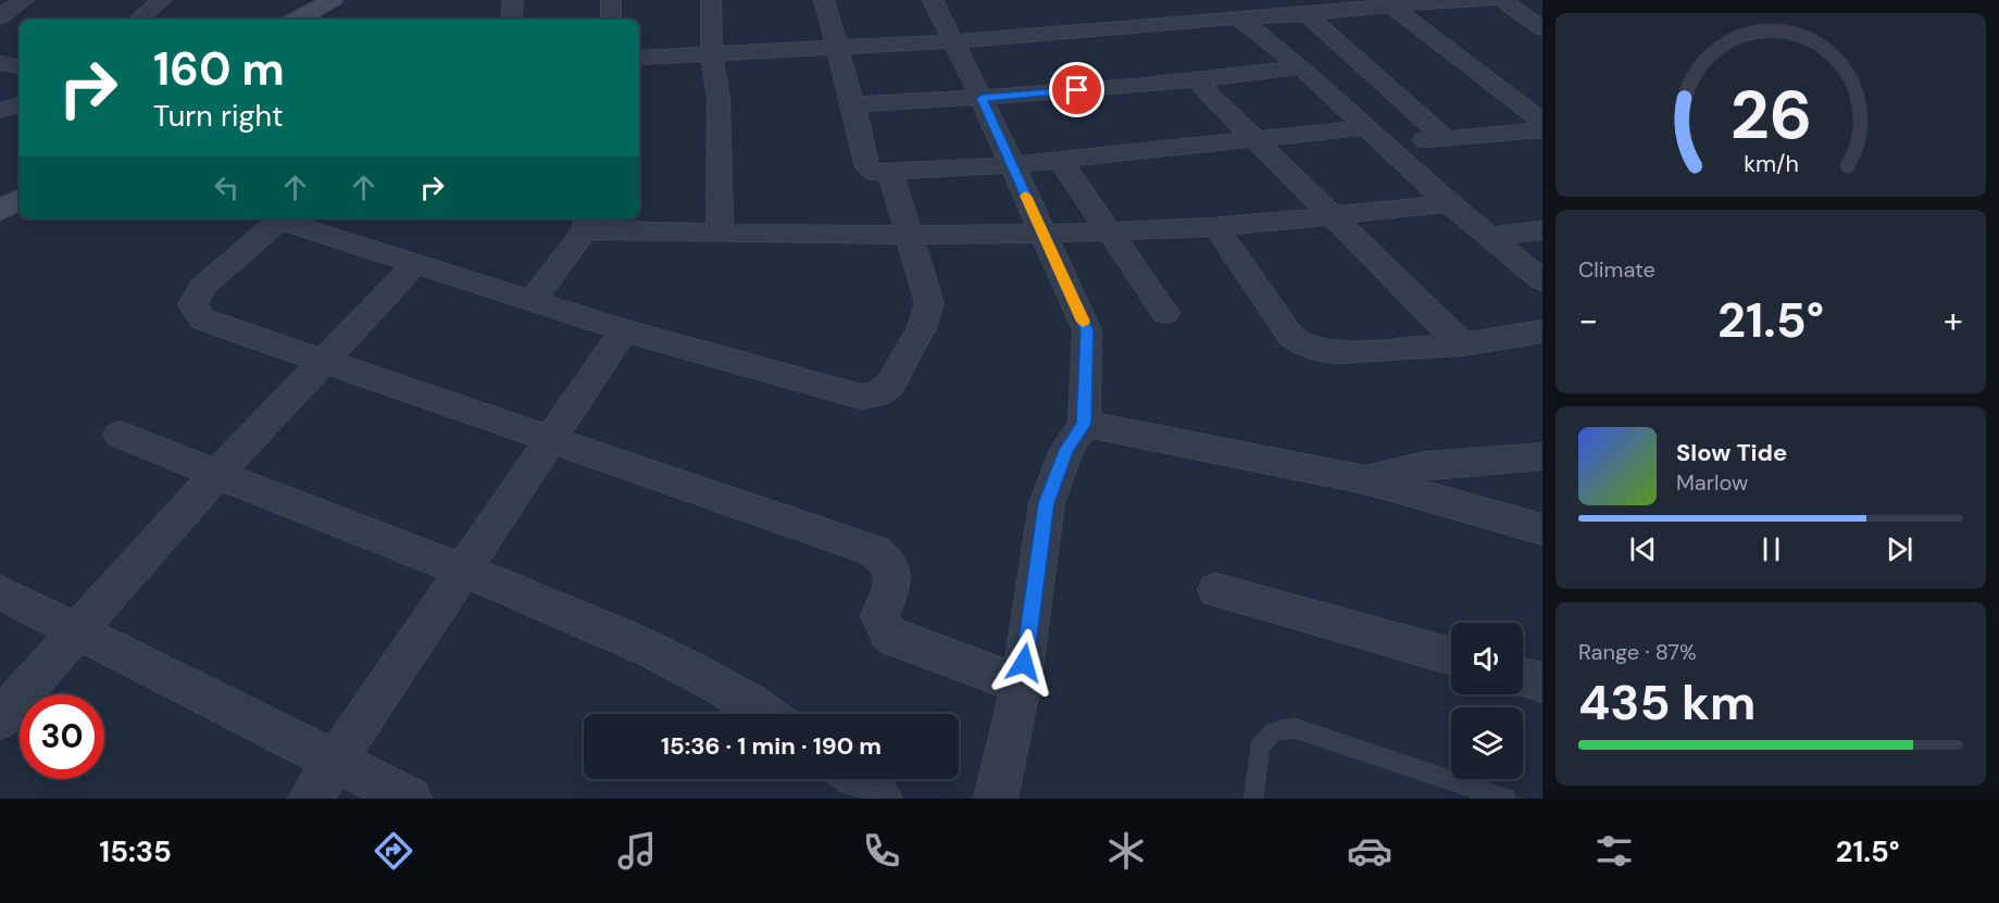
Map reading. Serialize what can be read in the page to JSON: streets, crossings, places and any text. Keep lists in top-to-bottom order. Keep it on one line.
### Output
{"page":{"turn":["160 m","Turn right"],"tile":["Climate",["Range · 87%","435 km"]],"heat":["−","21.5°","+"],"song":["Slow Tide","Marlow"],"limit":"30","trip":"15:36 · 1 min · 190 m","tabs":["15:35","21.5°"],"gauge":["26","km/h"]}}
